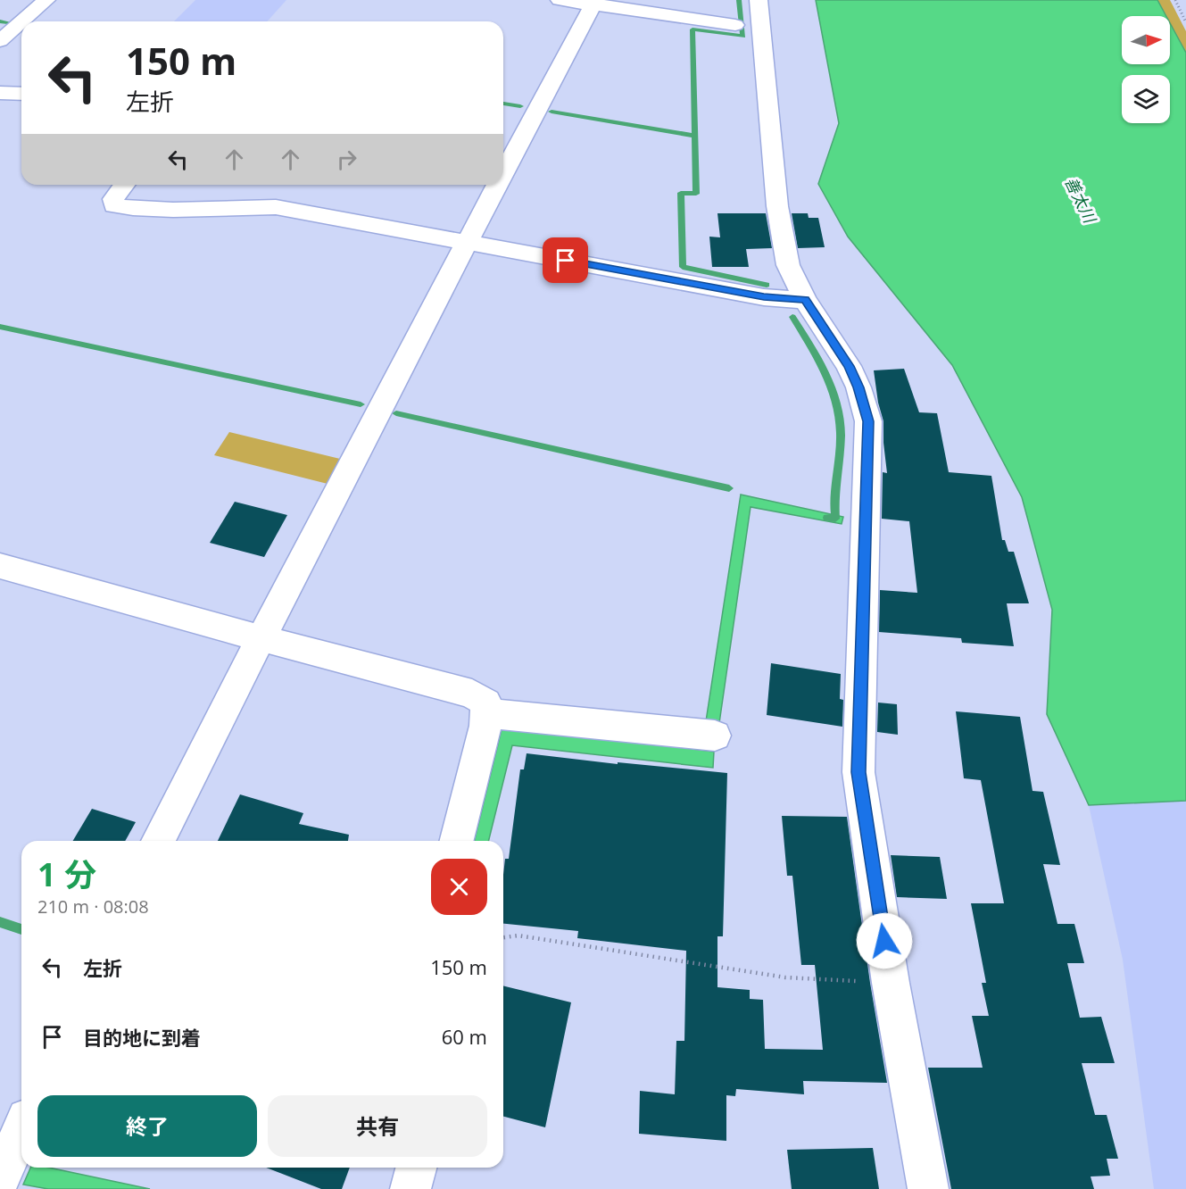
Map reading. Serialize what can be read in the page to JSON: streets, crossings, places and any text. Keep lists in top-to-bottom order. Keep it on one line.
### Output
{"water":["善太川"],"north":"right","page":{"turn":["150 m","左折"],"heading":["1 分","210 m · 08:08"],"list":[{"name":"左折","value":"150 m"},{"name":"目的地に到着","value":"60 m"}],"buttons":["終了","共有"]}}
